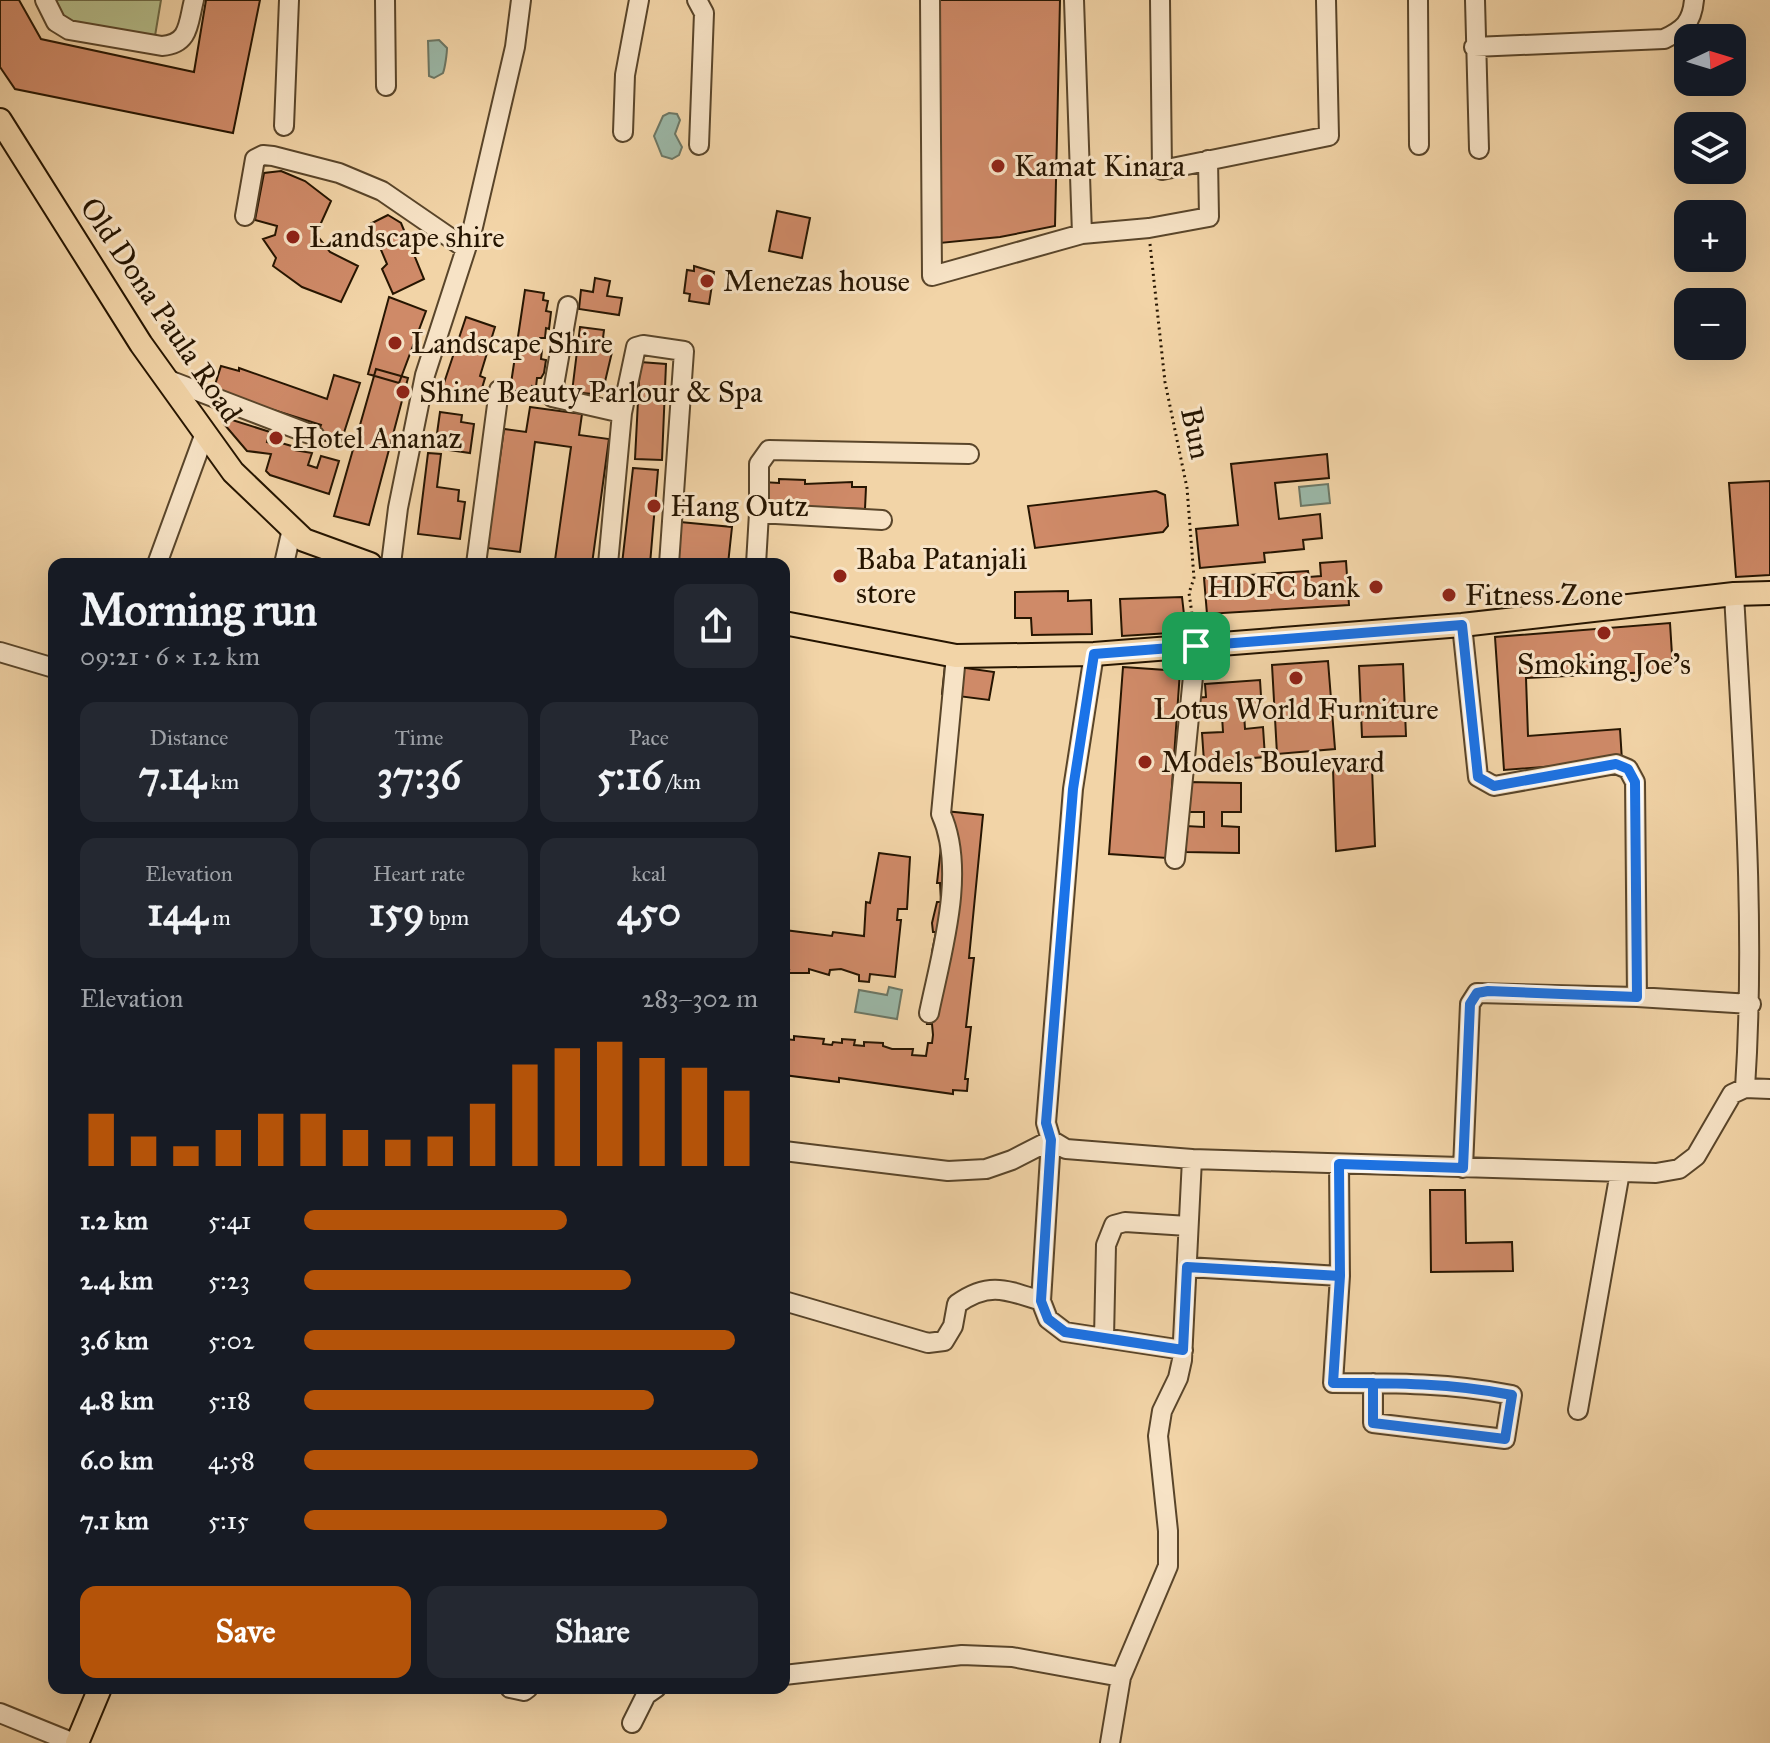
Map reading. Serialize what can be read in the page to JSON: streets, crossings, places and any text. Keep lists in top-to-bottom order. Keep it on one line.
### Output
{"streets":{"main road":["Old Dona Paula Road"],"path":["Bun"]},"places":["Kamat Kinara","Landscape shire","Menezas house","Landscape Shire","Shine Beauty Parlour & Spa","Hotel Ananaz","Hang Outz","Baba Patanjali store","HDFC bank","Fitness Zone","Smoking Joe's","Lotus World Furniture","Models Boulevard"],"north":"right","page":{"map_buttons":["+","−"],"heading":["Morning run","09:21 · 6 × 1.2 km"],"stats":[["Distance","7.14 km"],["Time","37:36"],["Pace","5:16 /km"],["Elevation","144 m"],["Heart rate","159 bpm"],["kcal","450"]],"chart":["Elevation","283–302 m"],"list":[{"name":"1.2 km","note":"5:41"},{"name":"2.4 km","note":"5:23"},{"name":"3.6 km","note":"5:02"},{"name":"4.8 km","note":"5:18"},{"name":"6.0 km","note":"4:58"},{"name":"7.1 km","note":"5:15"}],"buttons":["Save","Share"]}}
